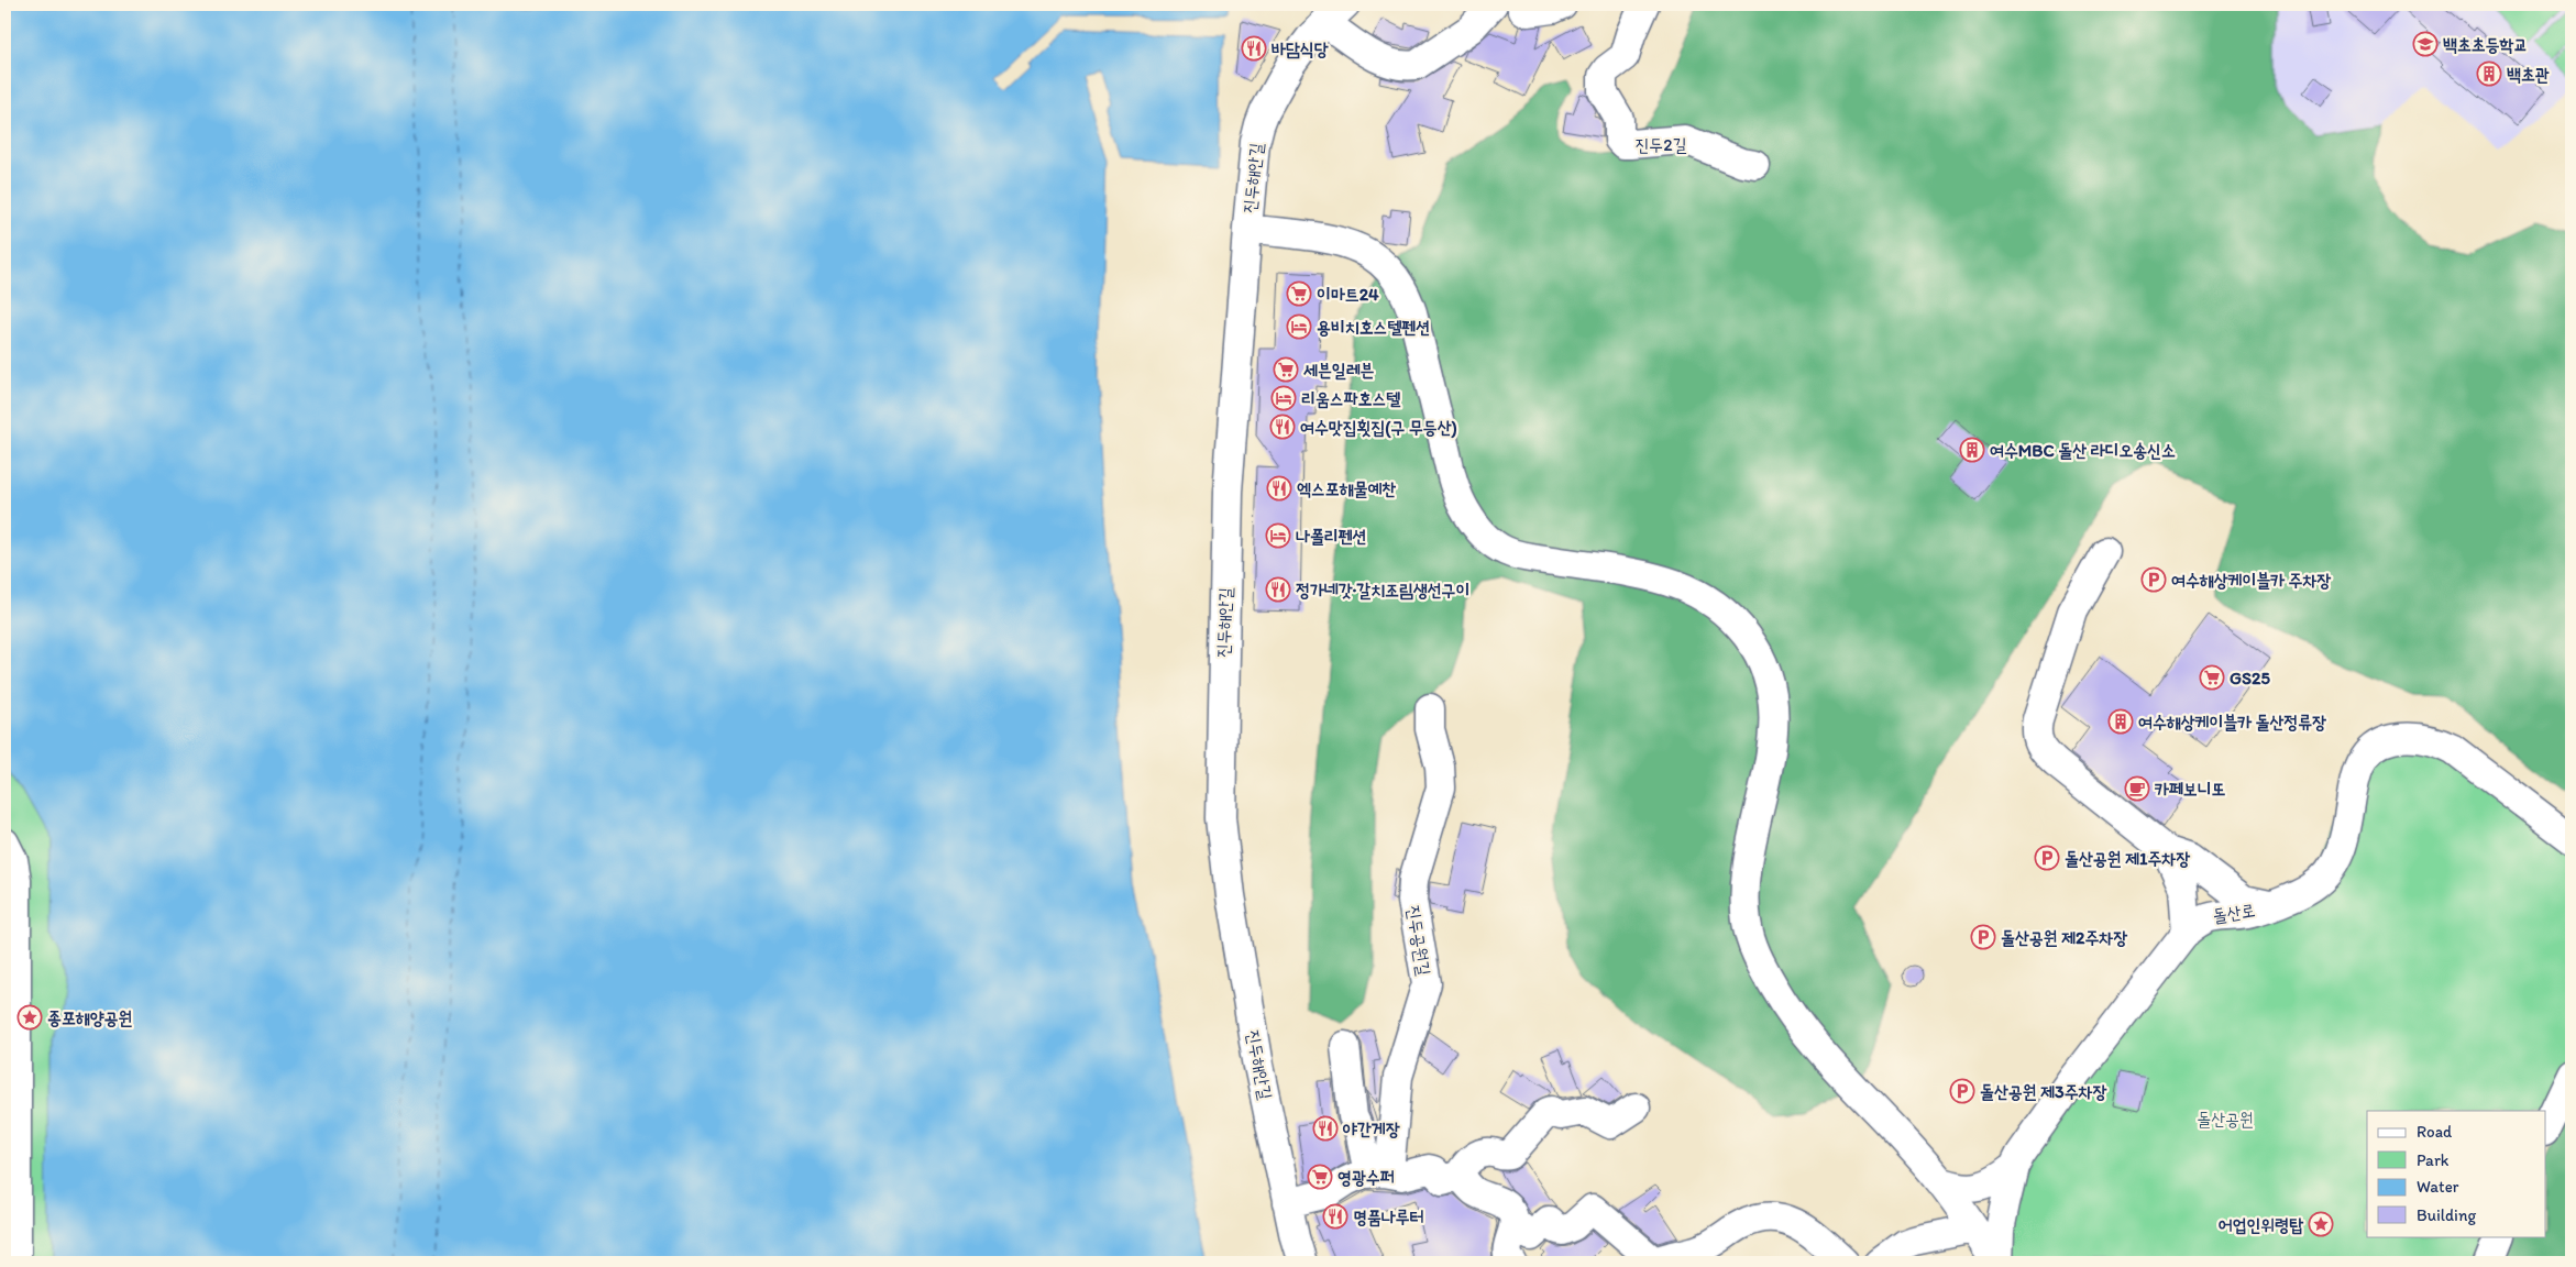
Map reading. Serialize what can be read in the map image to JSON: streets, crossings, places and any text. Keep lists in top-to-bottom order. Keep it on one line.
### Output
{"streets":{"street":["진두2길","진두해안길","돌산로","진두공원길"]},"parks":["돌산공원"],"places":{"school or university":["백초초등학교"],"restaurant":["바담식당","여수맛집횟집(구 무등산)","엑스포해물예찬","정가네갓·갈치조림생선구이","야간게장","명품나루터"],"building":["백초관","여수MBC 돌산 라디오송신소","여수해상케이블카 돌산정류장"],"supermarket":["이마트24","세븐일레븐","GS25","영광수퍼"],"hotel":["용비치호스텔펜션","리움스파호스텔","나폴리펜션"],"parking":["여수해상케이블카 주차장","돌산공원 제1주차장","돌산공원 제2주차장","돌산공원 제3주차장"],"cafe":["카페보니또"],"place":["종포해양공원","어업인위령탑"]},"legend":["Road","Park","Water","Building"]}
